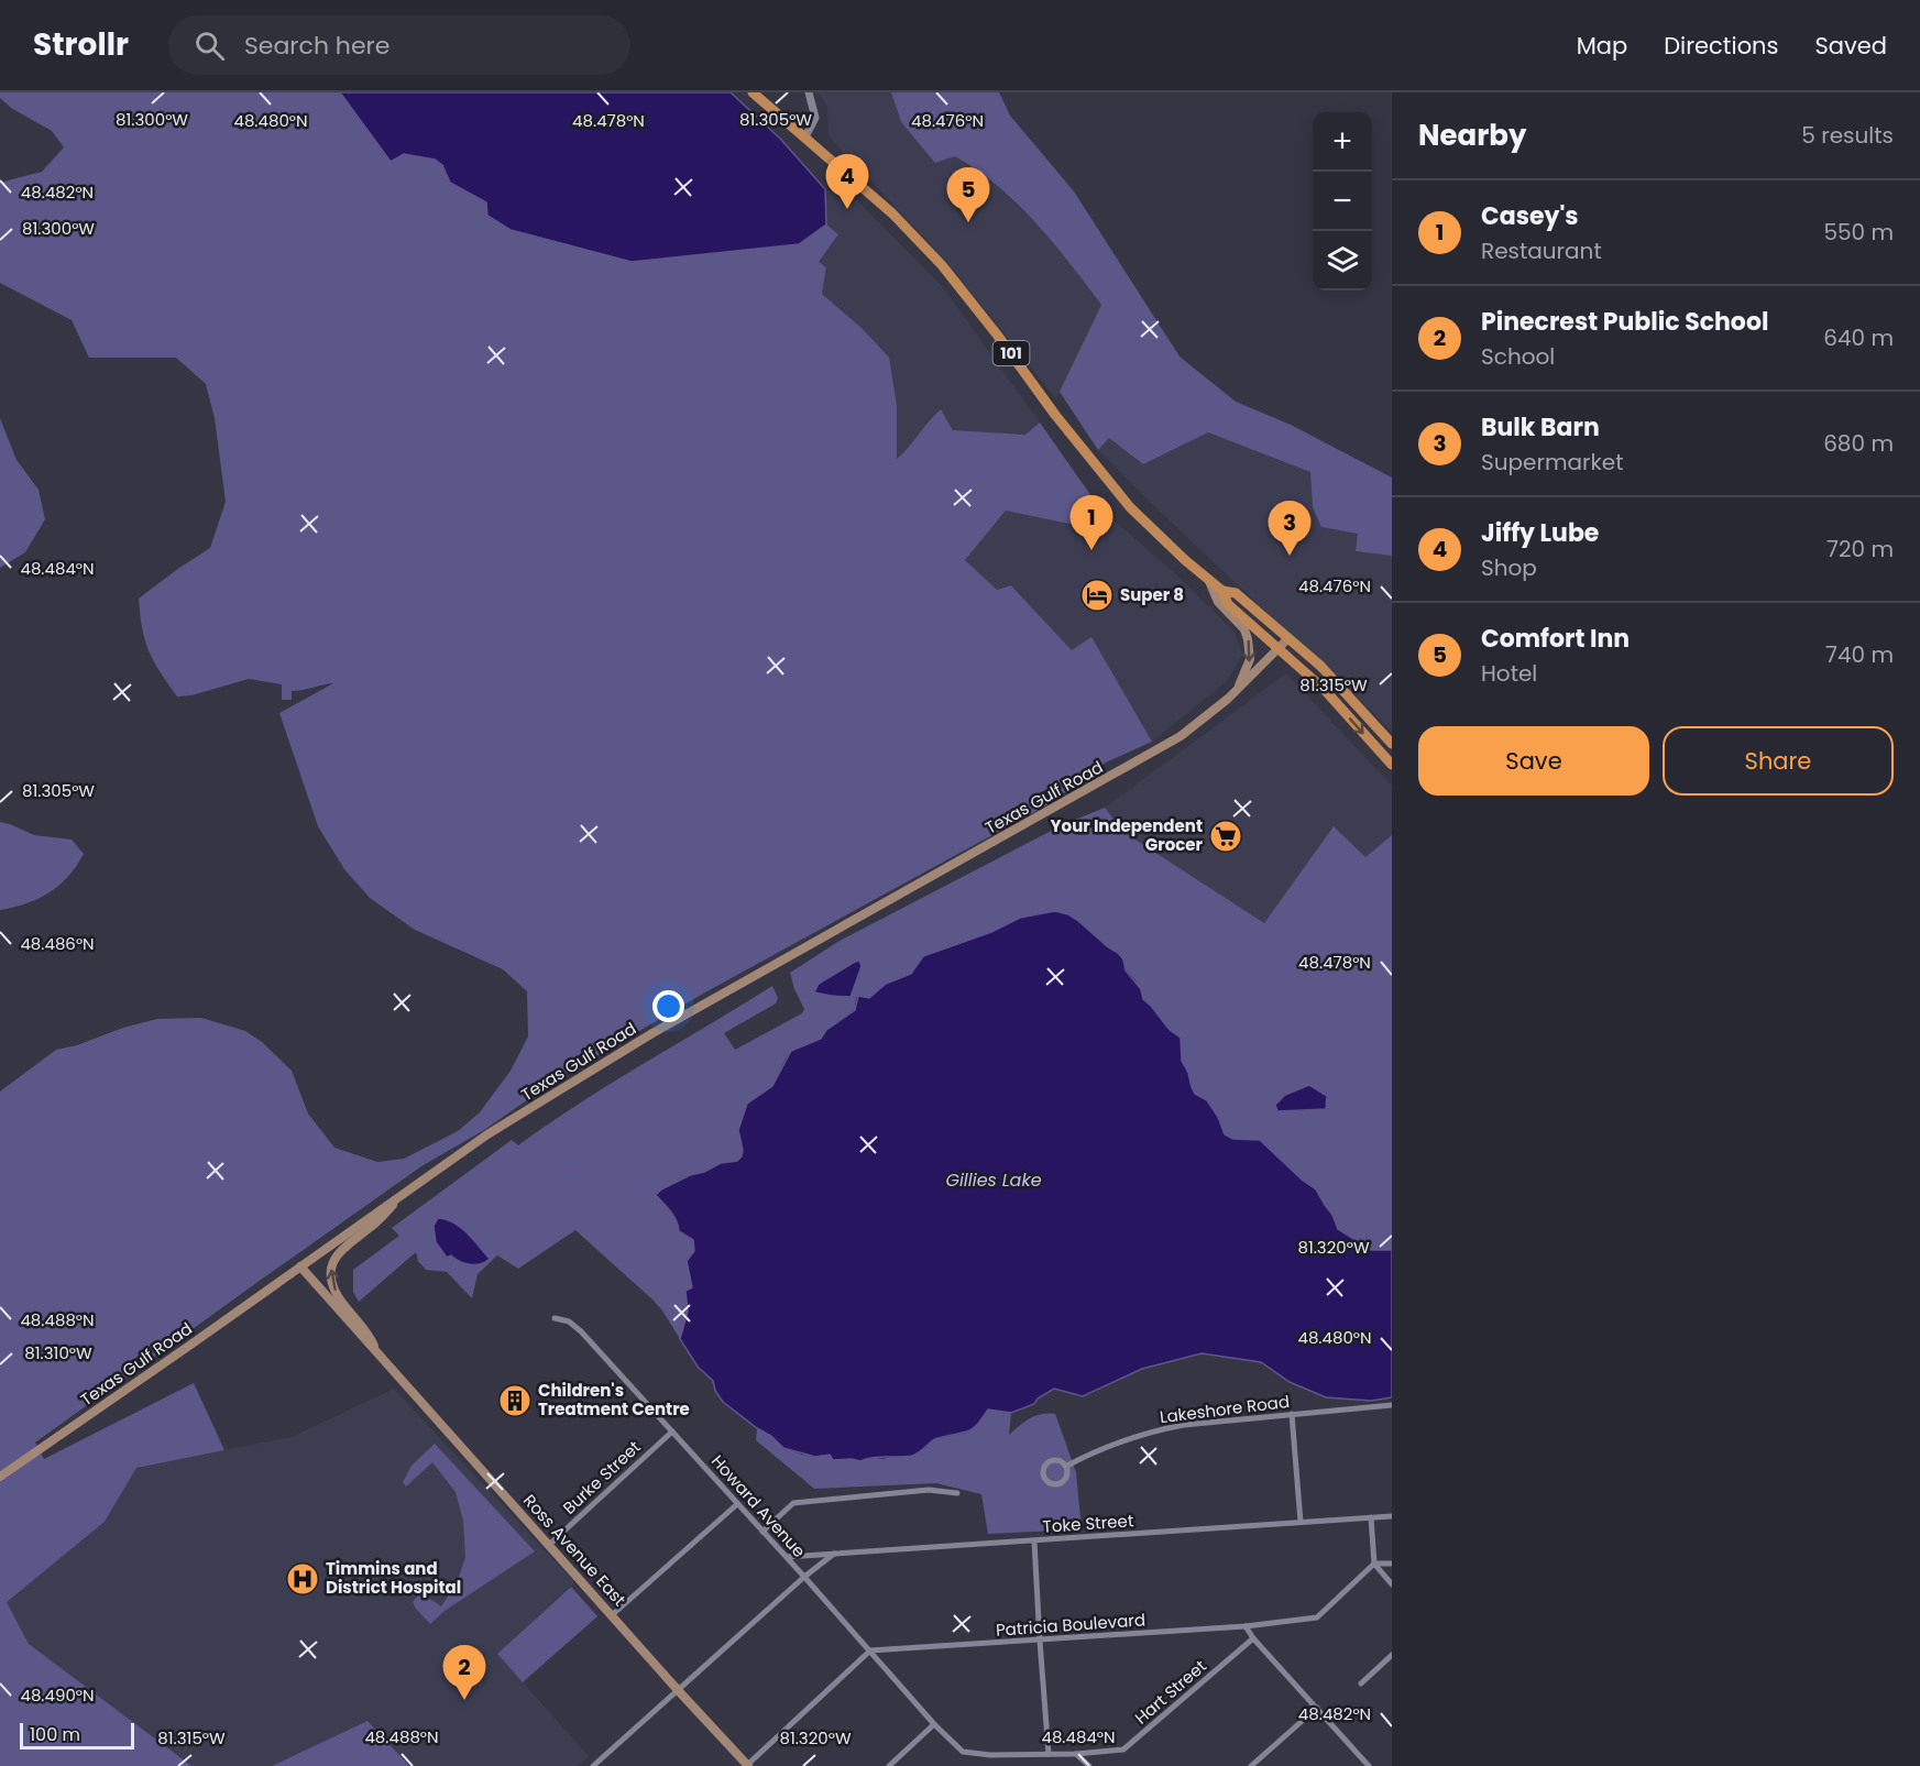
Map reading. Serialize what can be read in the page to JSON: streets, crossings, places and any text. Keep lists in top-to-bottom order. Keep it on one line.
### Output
{"streets":{"main road":["101","Texas Gulf Road","Ross Avenue East"],"street":["Lakeshore Road","Burke Street","Howard Avenue","Toke Street","Patricia Boulevard","Hart Street"]},"crossings":[["101","Texas Gulf Road"],["Texas Gulf Road","Ross Avenue East"],["Burke Street","Howard Avenue"],["Burke Street","Ross Avenue East"],["Howard Avenue","Toke Street"],["Howard Avenue","Patricia Boulevard"],["Howard Avenue","Hart Street"]],"water":["Gillies Lake"],"places":{"hotel":["Super 8"],"supermarket":["Your Independent Grocer"],"building":["Children's Treatment Centre"],"hospital":["Timmins and District Hospital"]},"scale_bar":"100 m","page":{"header":"Strollr","search":"Search here","nav":["Map","Directions","Saved"],"heading":["Nearby","5 results"],"map_buttons":["+","−"],"pins":["4","5","1","3","2"],"list":[{"mark":"1","name":"Casey's","note":"Restaurant","value":"550 m"},{"mark":"2","name":"Pinecrest Public School","note":"School","value":"640 m"},{"mark":"3","name":"Bulk Barn","note":"Supermarket","value":"680 m"},{"mark":"4","name":"Jiffy Lube","note":"Shop","value":"720 m"},{"mark":"5","name":"Comfort Inn","note":"Hotel","value":"740 m"}],"buttons":["Save","Share"],"scale":"100 m"},"coordinates":["81.300°W","81.305°W","48.480°N","48.478°N","48.476°N","48.482°N","48.484°N","81.315°W","48.486°N","81.320°W","48.488°N","81.310°W","48.490°N"]}
